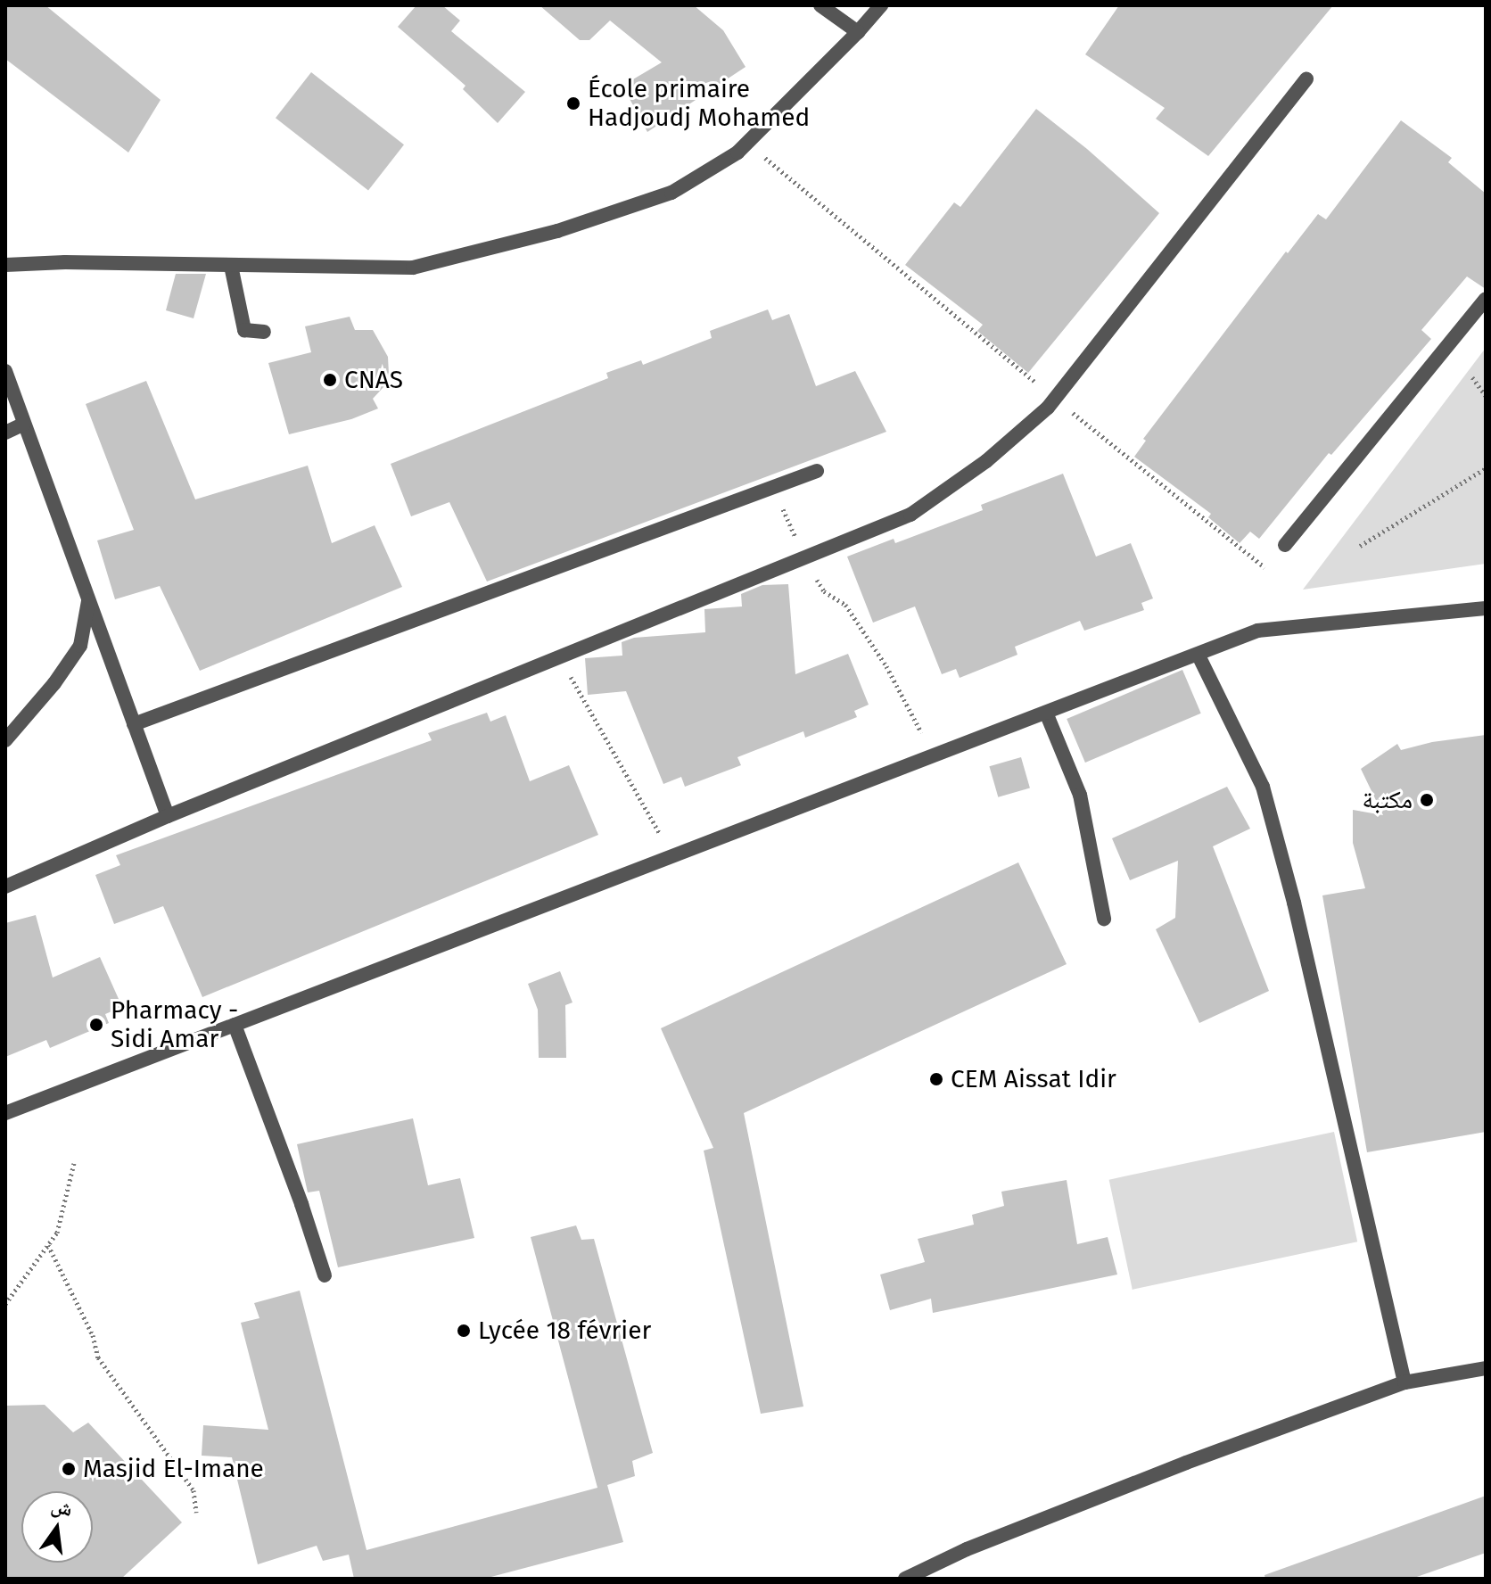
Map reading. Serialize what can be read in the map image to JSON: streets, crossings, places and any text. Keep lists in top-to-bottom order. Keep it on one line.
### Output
{"places":["École primaire Hadjoudj Mohamed","CNAS","مكتبة","Pharmacy - Sidi Amar","CEM Aissat Idir","Lycée 18 février","Masjid El-Imane"],"north":"top"}
